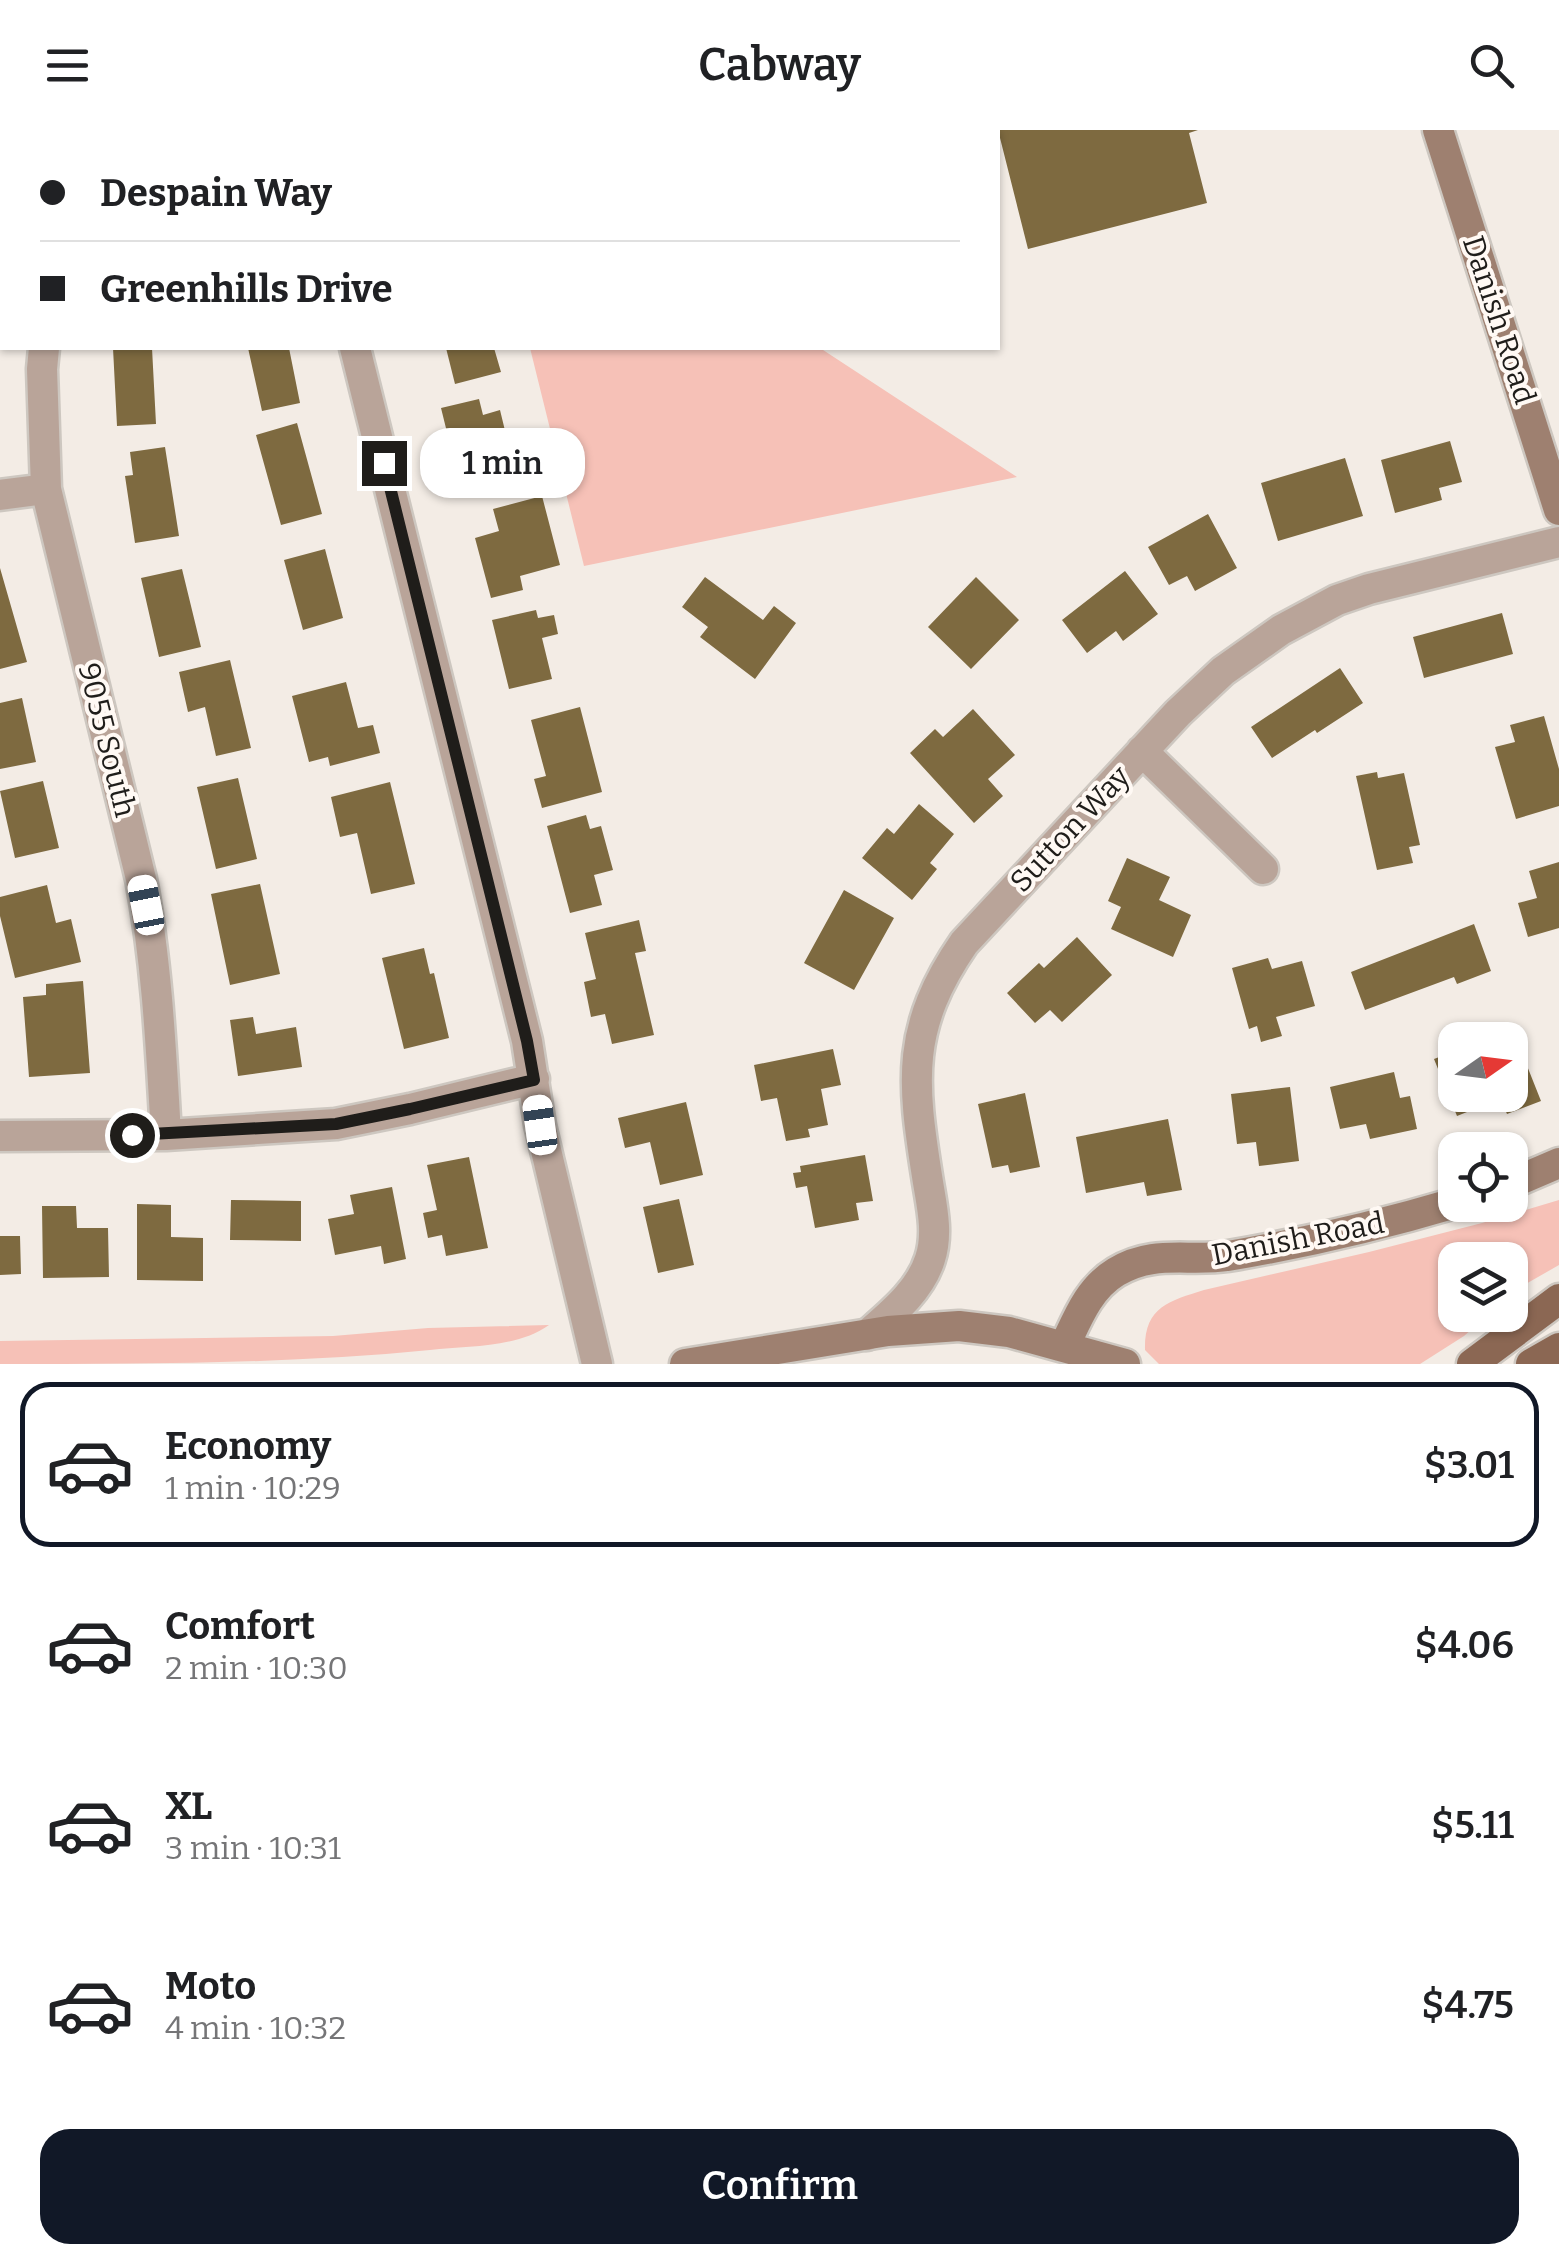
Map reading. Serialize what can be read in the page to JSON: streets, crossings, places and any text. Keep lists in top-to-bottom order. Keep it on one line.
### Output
{"streets":{"street":["Danish Road","9055 South","Sutton Way"]},"north":"right","page":{"header":"Cabway","banner":["Despain Way","Greenhills Drive"],"bubble":"1 min","list":[{"name":"Economy","note":"1 min · 10:29","value":"$3.01"},{"name":"Comfort","note":"2 min · 10:30","value":"$4.06"},{"name":"XL","note":"3 min · 10:31","value":"$5.11"},{"name":"Moto","note":"4 min · 10:32","value":"$4.75"}],"buttons":"Confirm"}}
